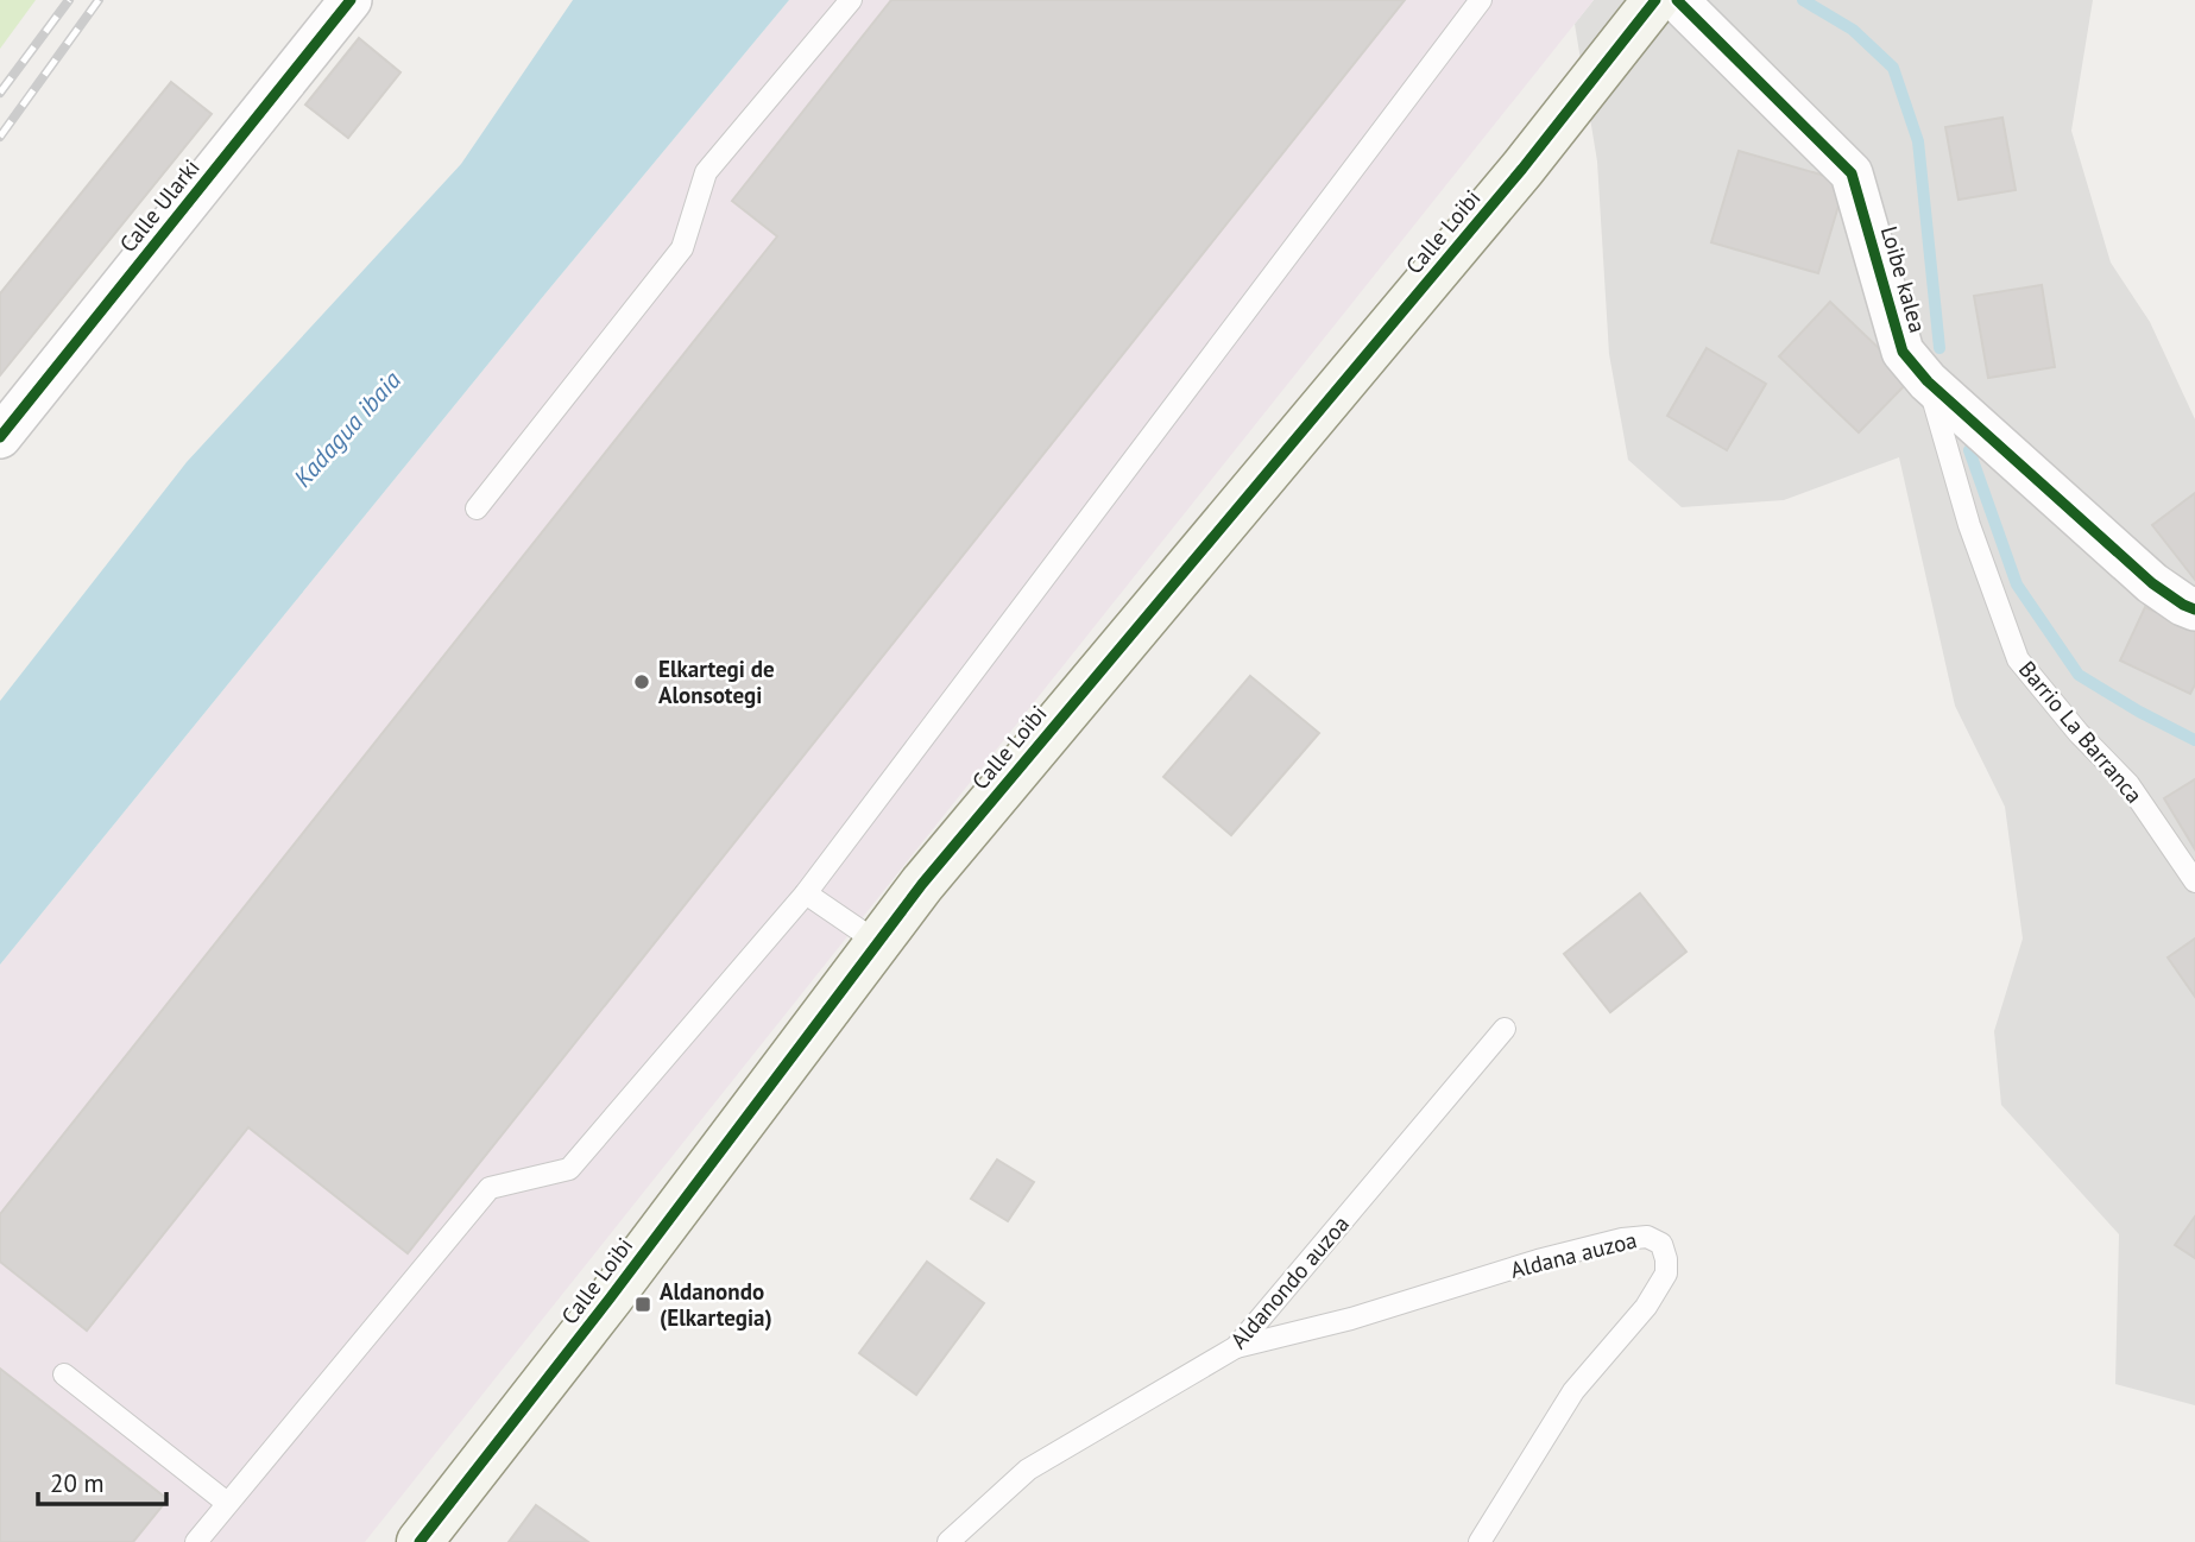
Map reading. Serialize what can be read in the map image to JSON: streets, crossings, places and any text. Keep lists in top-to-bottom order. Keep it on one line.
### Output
{"streets":{"street":["Calle Ularki","Calle Loibi","Loibe kalea"],"lane":["Barrio La Barranca","Aldana auzoa","Aldanondo auzoa"]},"crossings":[["Loibe kalea","Barrio La Barranca"],["Aldana auzoa","Aldanondo auzoa"]],"water":["Kadagua ibaia"],"places":{"other":["Elkartegi de Alonsotegi"],"transit":["Aldanondo (Elkartegia)"]},"scale_bar":"20 m"}
